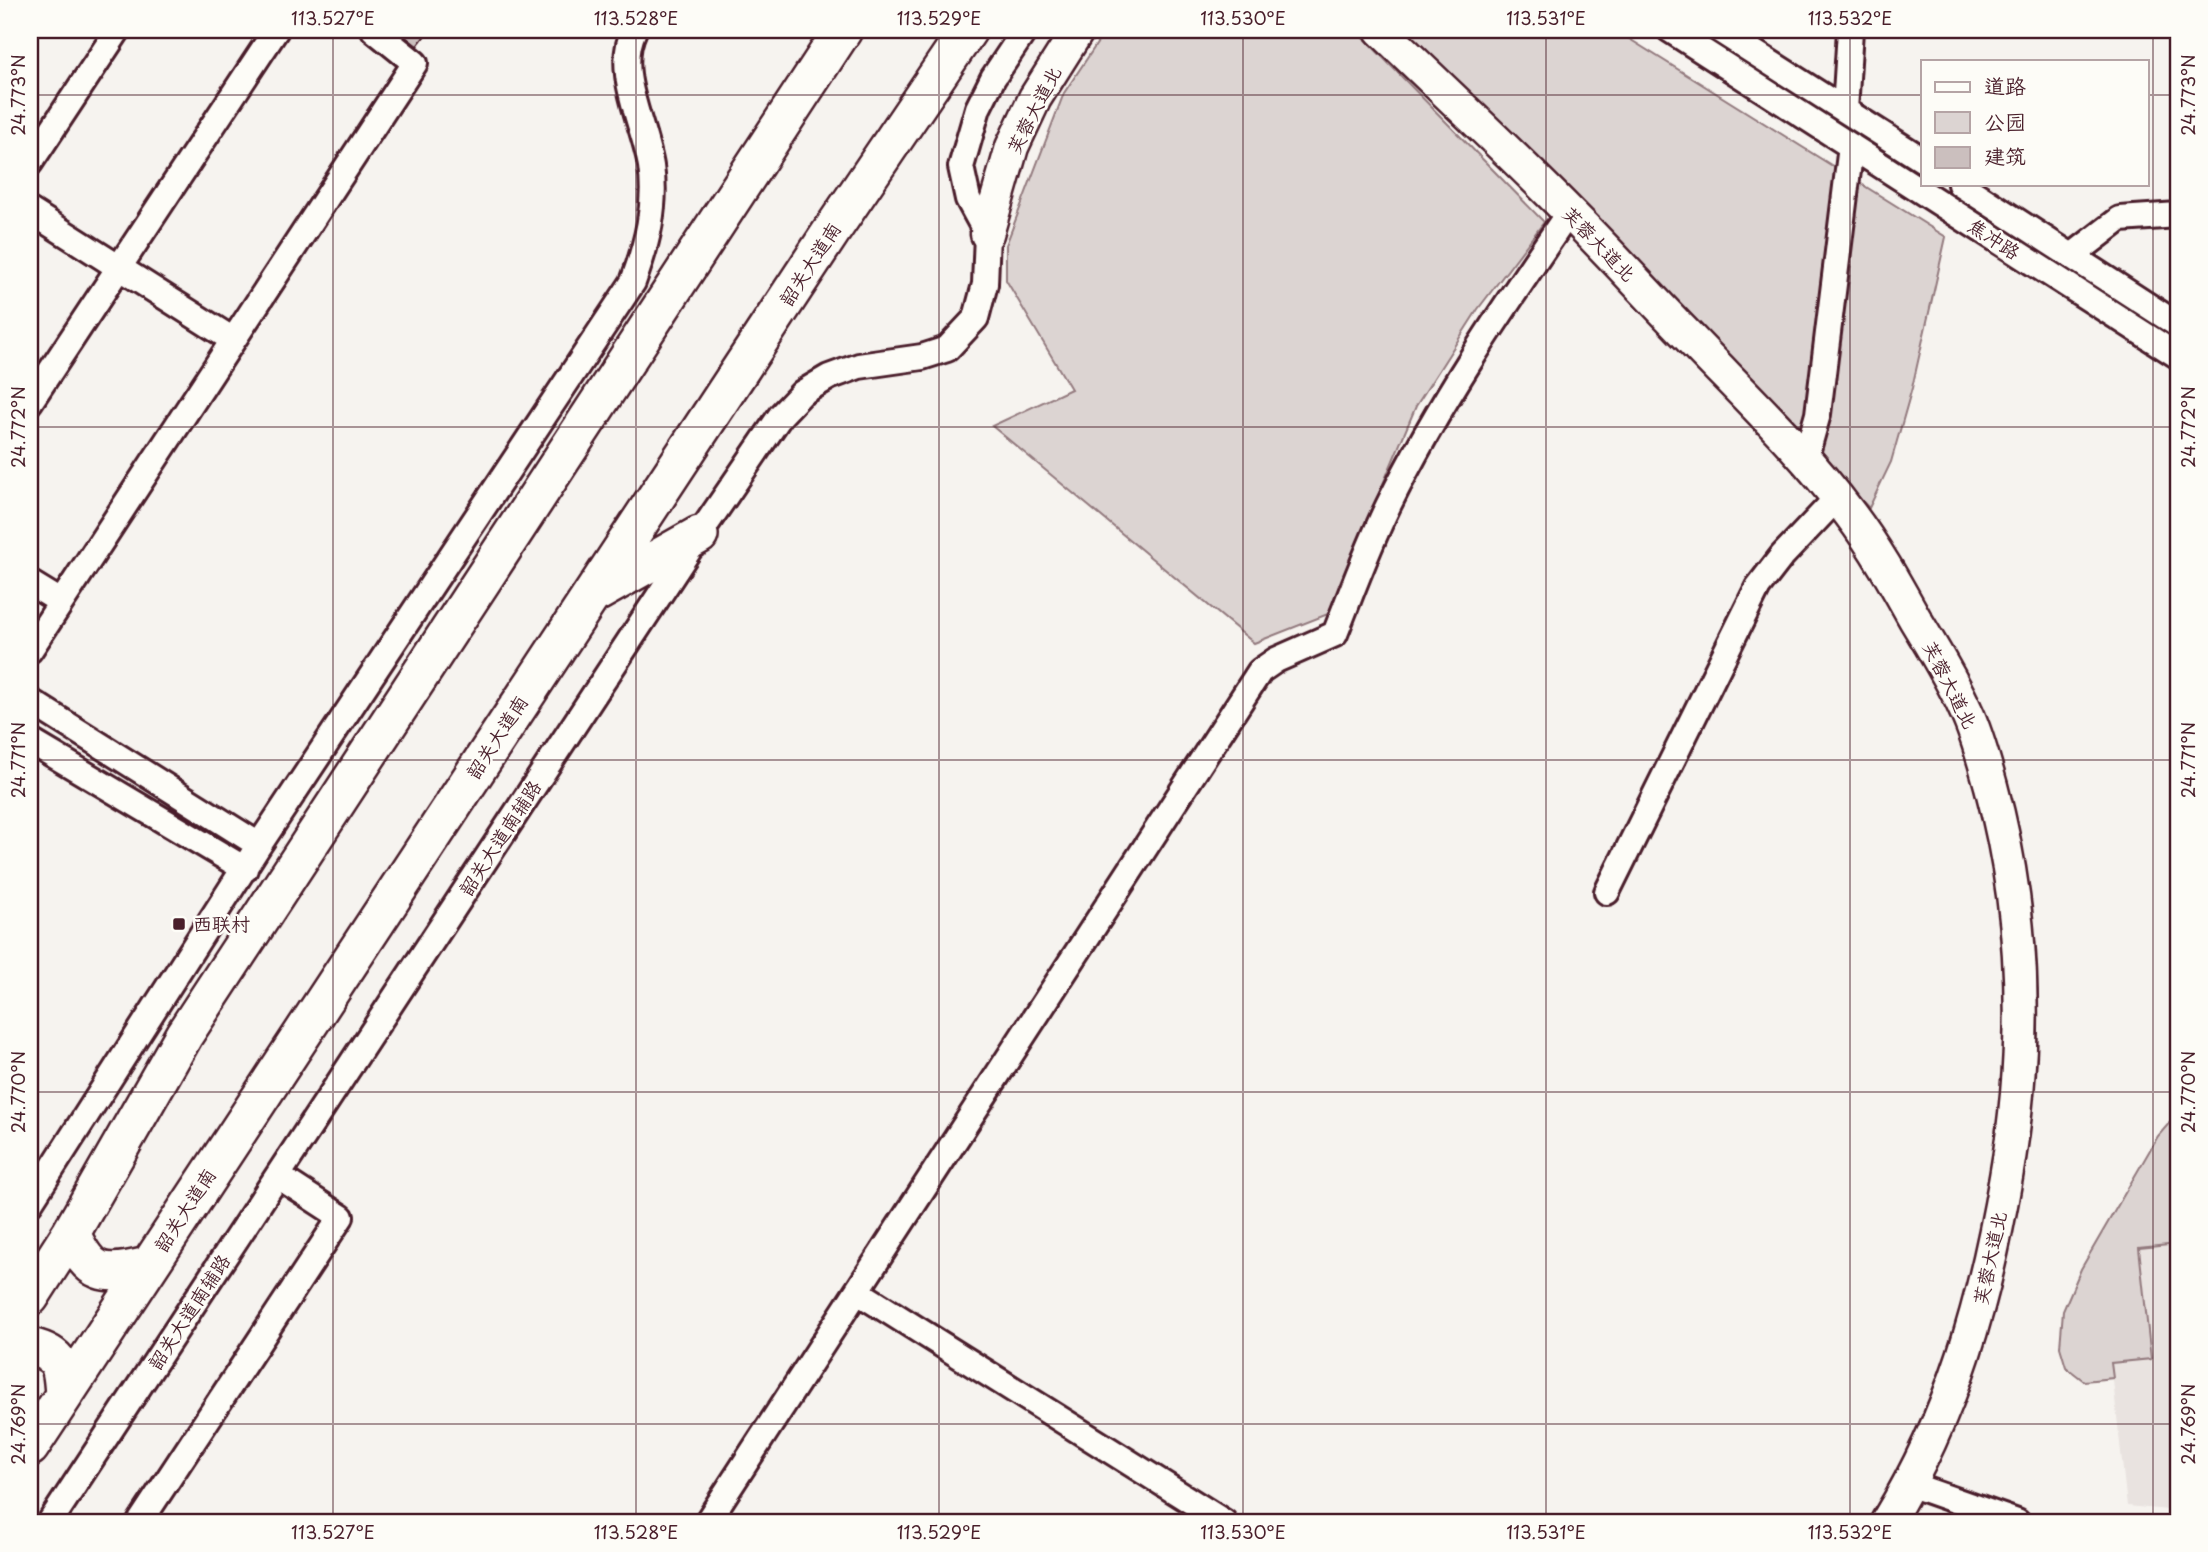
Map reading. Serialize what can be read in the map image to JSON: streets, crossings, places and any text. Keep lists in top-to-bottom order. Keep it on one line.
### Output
{"streets":{"highway":["韶关大道南"],"main road":["芙蓉大道北"],"street":["焦冲路","韶关大道南辅路"]},"crossings":[["芙蓉大道北","韶关大道南辅路"]],"places":{"transit":["西联村"]},"legend":["道路","公园","建筑"],"coordinates":["113.527°E","113.528°E","113.529°E","113.530°E","113.531°E","113.532°E","24.773°N","24.772°N","24.771°N","24.770°N","24.769°N"]}
